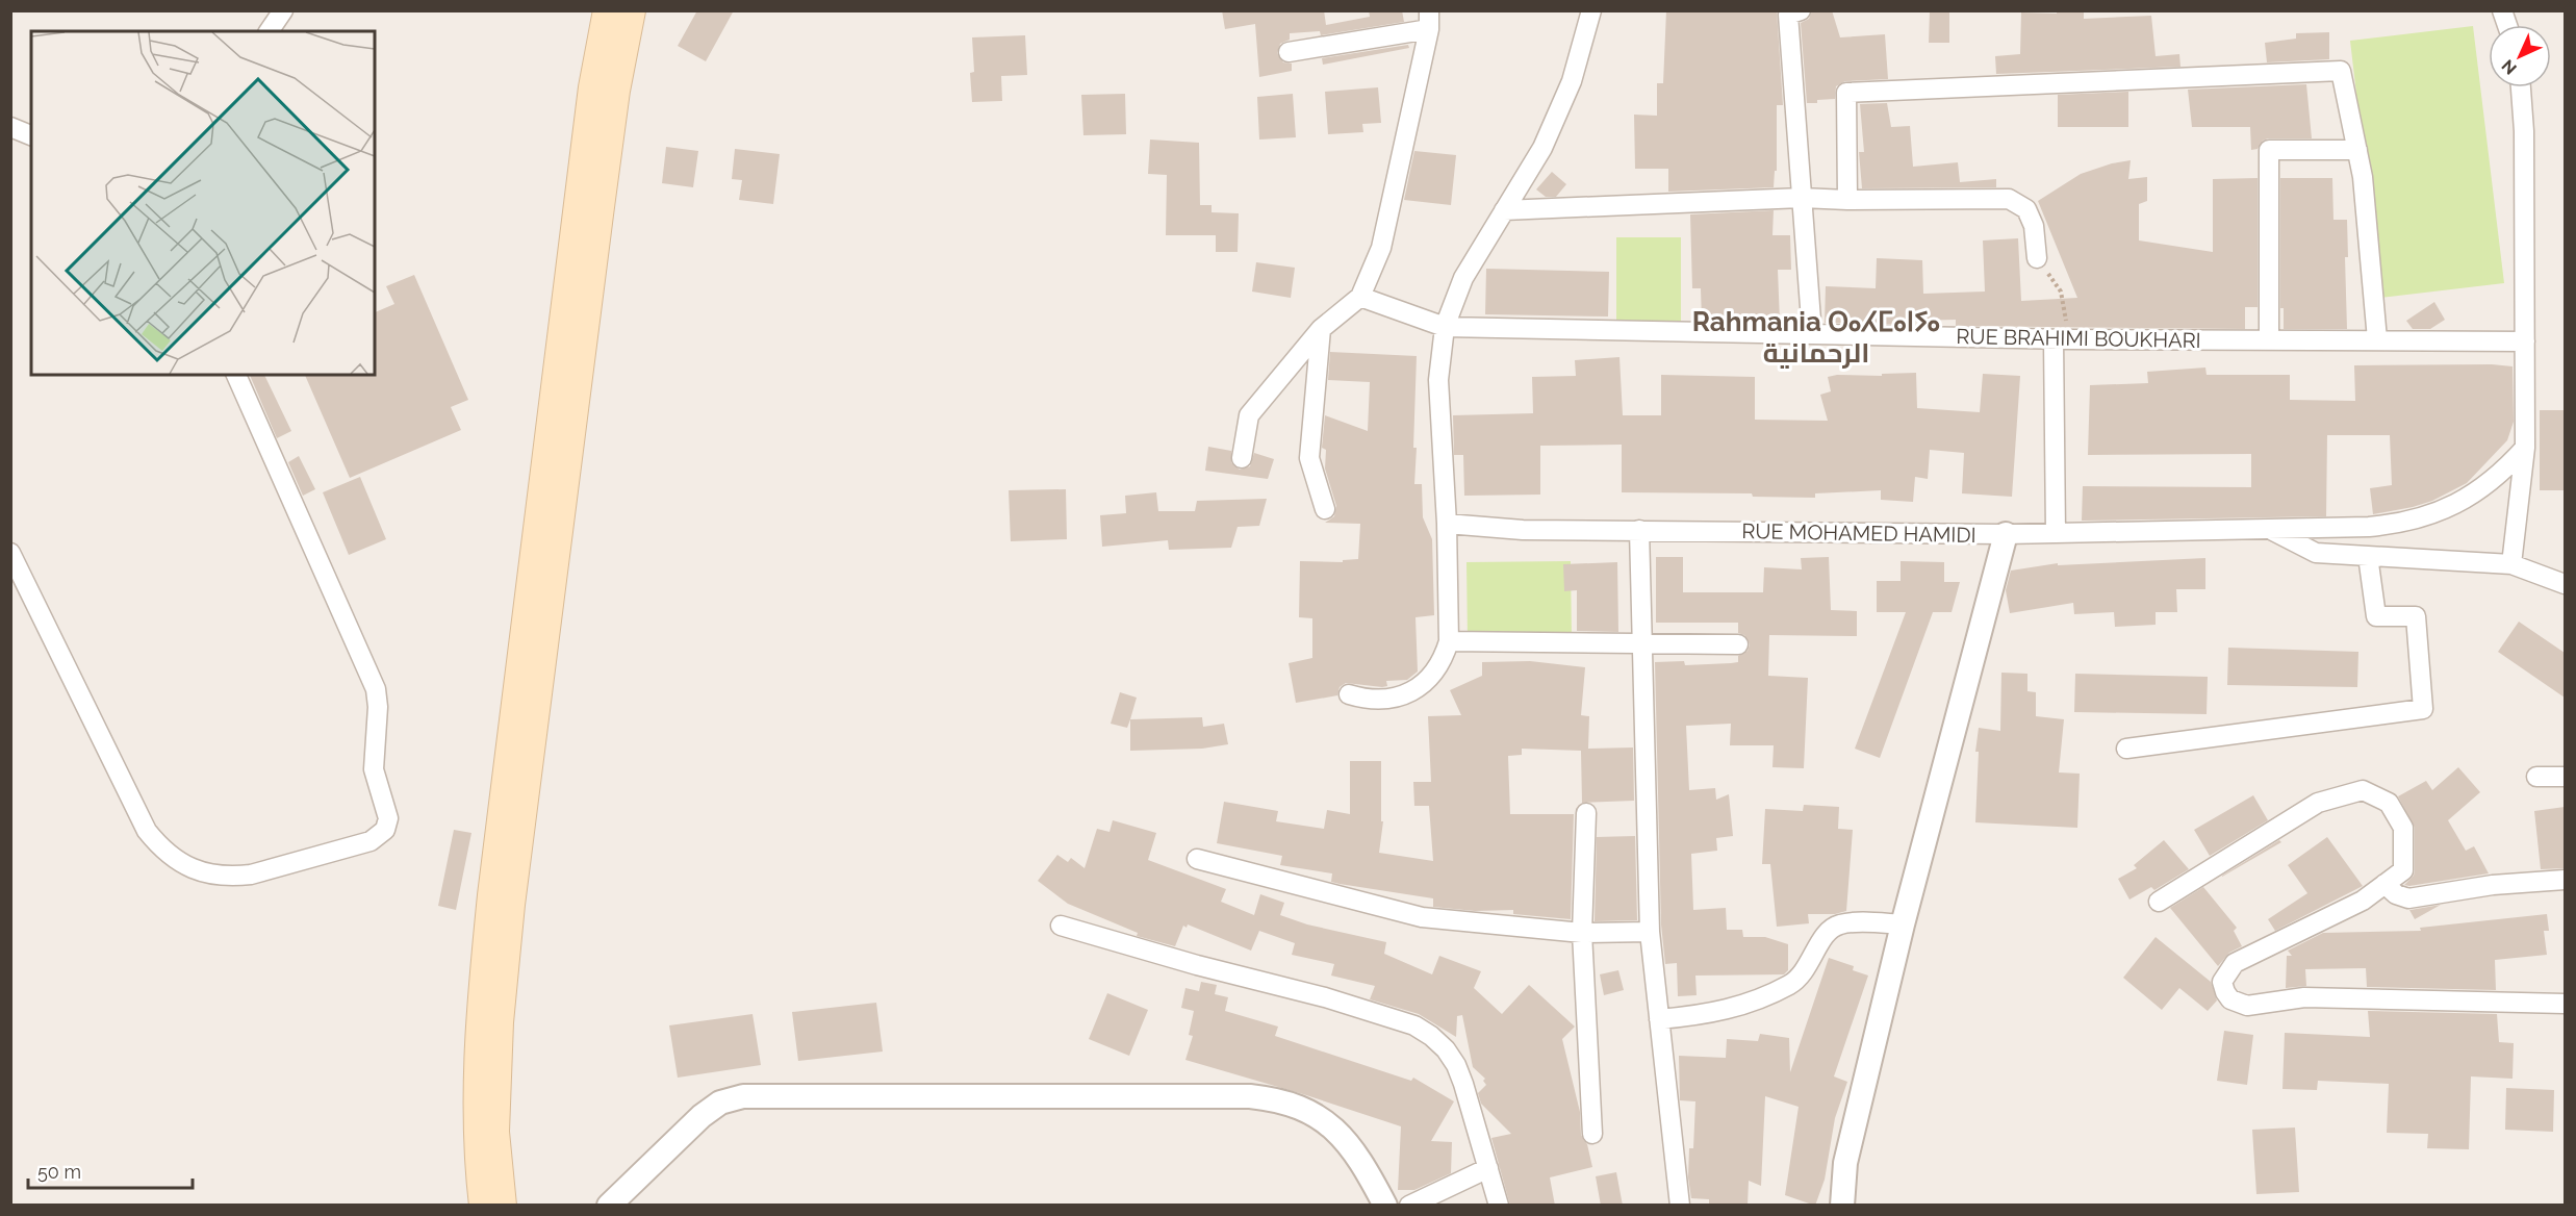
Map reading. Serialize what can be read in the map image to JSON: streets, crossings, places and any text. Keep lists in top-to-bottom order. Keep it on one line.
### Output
{"streets":{"street":["RUE BRAHIMI BOUKHARI","RUE MOHAMED HAMIDI"]},"districts":["Rahmania ⵔⴰⵃⵎⴰⵏⵢⴰ الرحمانية"],"scale_bar":"50 m","north":"bottom left"}
